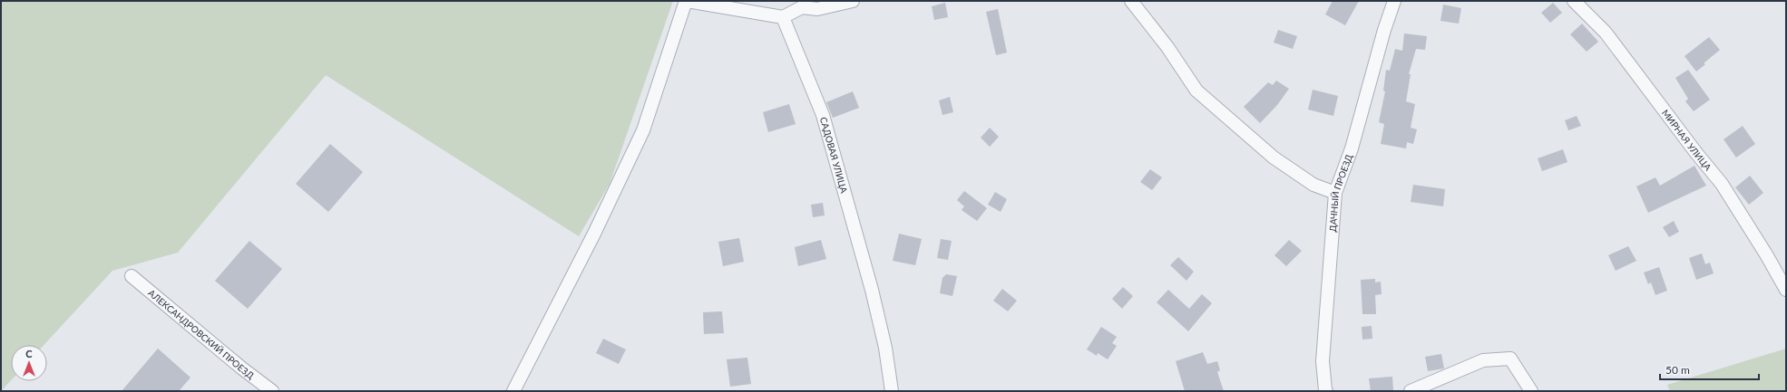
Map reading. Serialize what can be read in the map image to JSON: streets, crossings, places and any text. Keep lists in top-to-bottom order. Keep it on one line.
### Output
{"streets":{"street":["МИРНАЯ УЛИЦА","САДОВАЯ УЛИЦА","ДАЧНЫЙ ПРОЕЗД","АЛЕКСАНДРОВСКИЙ ПРОЕЗД"]},"scale_bar":"50 m","north":"top"}
